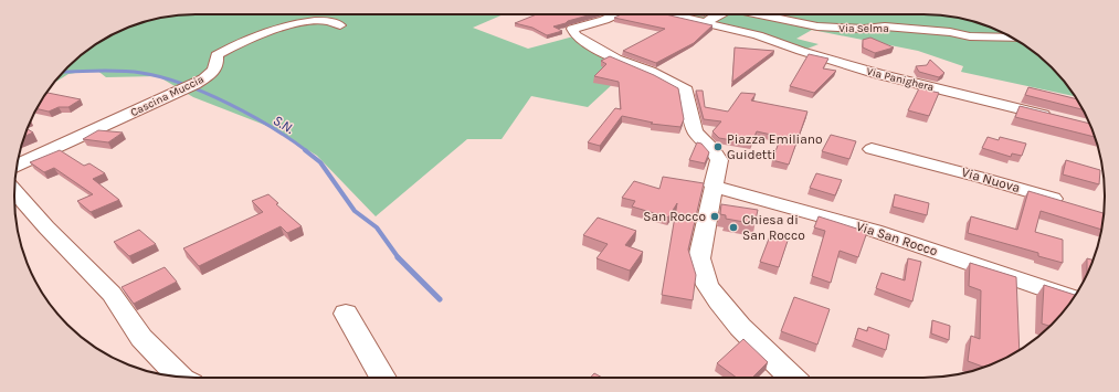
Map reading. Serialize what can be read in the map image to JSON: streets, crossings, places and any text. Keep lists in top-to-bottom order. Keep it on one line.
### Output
{"streets":{"street":["Via Selma","Via Panighera","Cascina Muccia","Via Nuova","Via San Rocco"]},"crossings":[["Via Selma","Via Panighera"],["Via Panighera","Via San Rocco"]],"water":["S.N."],"places":["Piazza Emiliano Guidetti","San Rocco","Chiesa di San Rocco"]}
